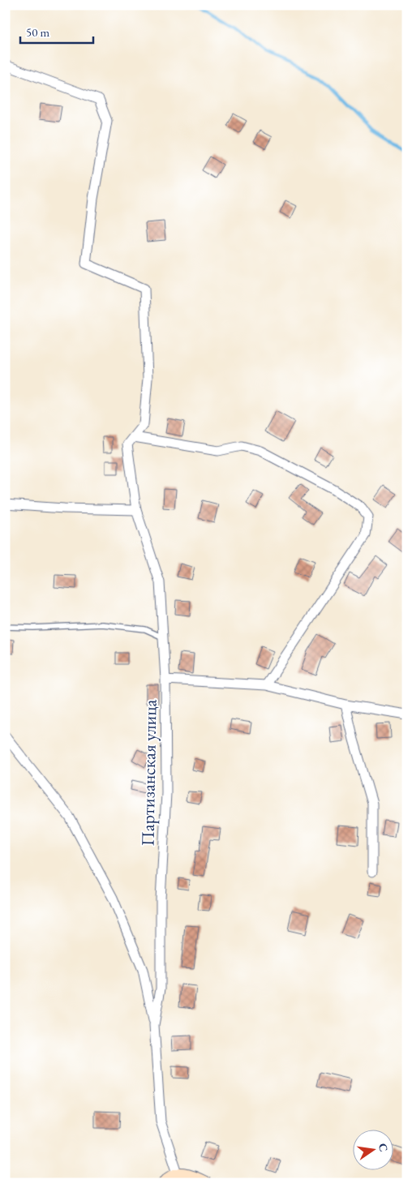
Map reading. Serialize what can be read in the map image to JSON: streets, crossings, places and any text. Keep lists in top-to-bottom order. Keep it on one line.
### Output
{"streets":{"street":["Партизанская улица"]},"scale_bar":"50 m","north":"right"}
